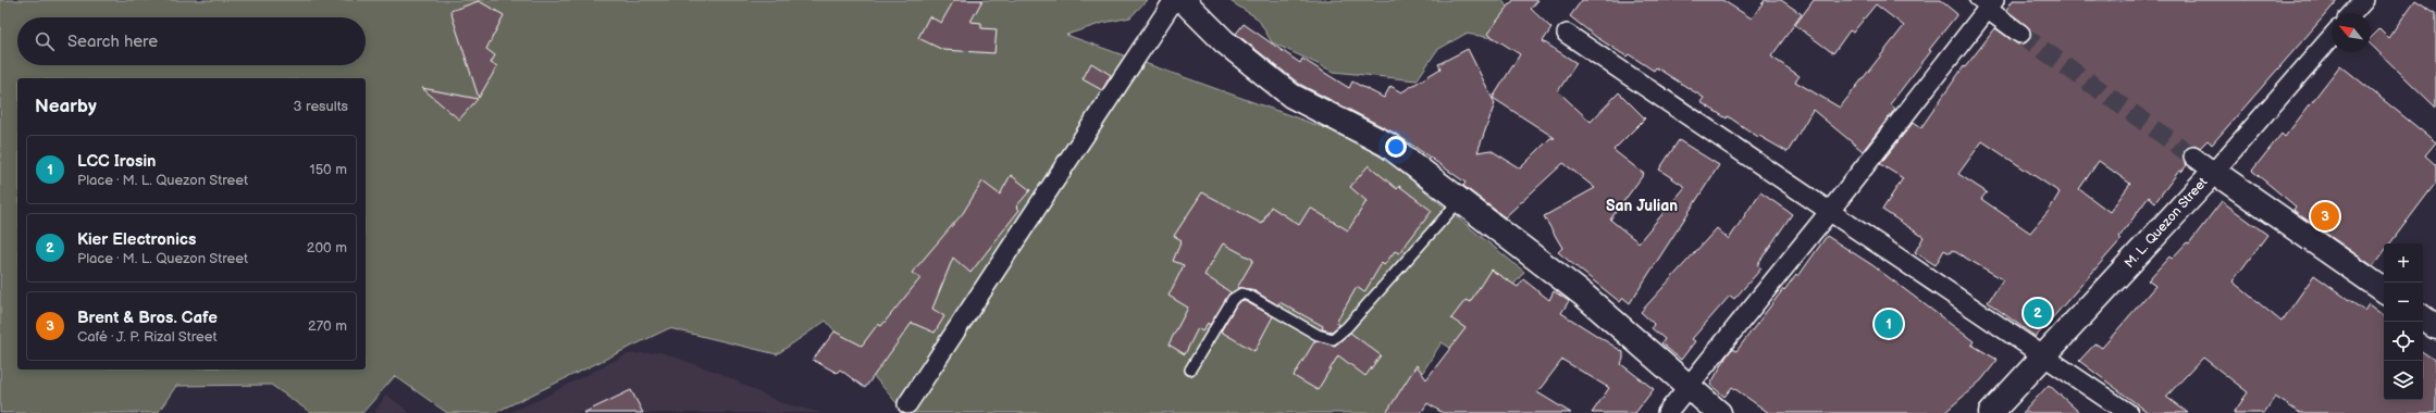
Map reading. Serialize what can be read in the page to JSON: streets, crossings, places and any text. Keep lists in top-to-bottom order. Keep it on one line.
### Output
{"streets":{"street":["M. L. Quezon Street"]},"districts":["San Julian"],"north":"top left","page":{"search":"Search here","heading":["Nearby","3 results"],"list":[{"mark":"1","name":"LCC Irosin","note":"Place · M. L. Quezon Street","value":"150 m"},{"mark":"2","name":"Kier Electronics","note":"Place · M. L. Quezon Street","value":"200 m"},{"mark":"3","name":"Brent & Bros. Cafe","note":"Café · J. P. Rizal Street","value":"270 m"}],"pins":["3","2","1"],"map_buttons":["+","−"]}}
